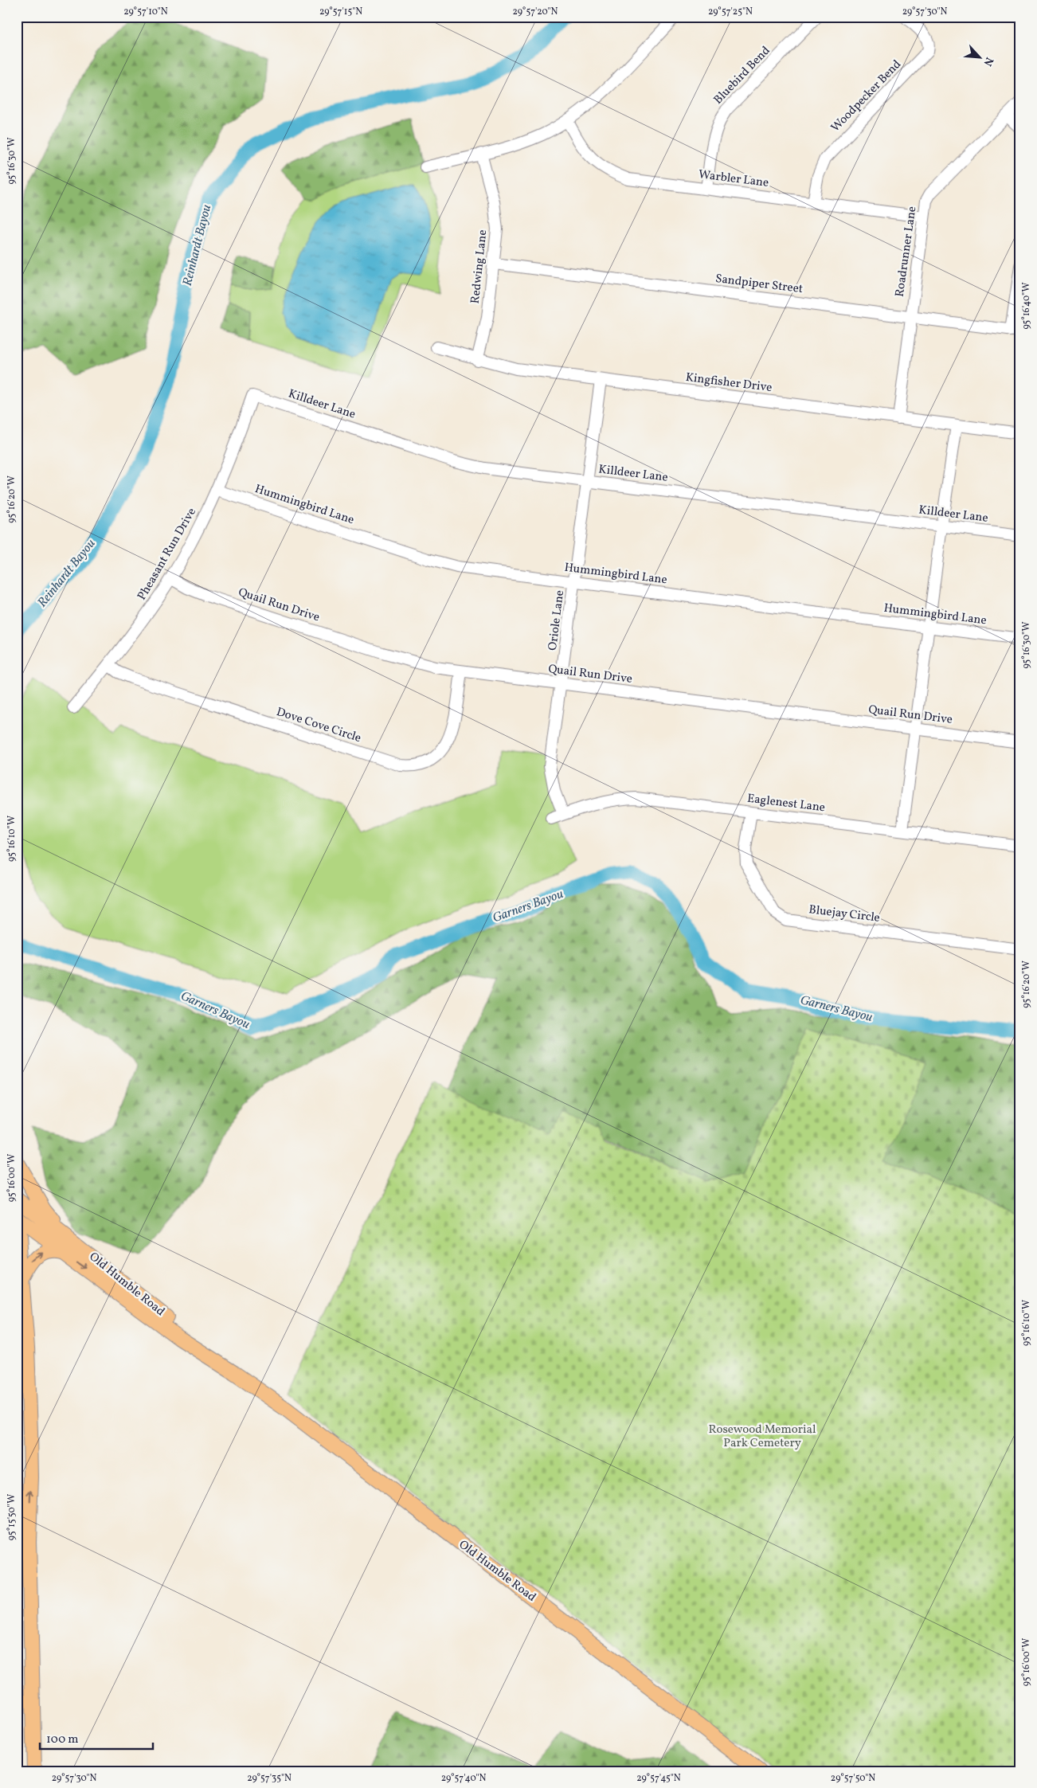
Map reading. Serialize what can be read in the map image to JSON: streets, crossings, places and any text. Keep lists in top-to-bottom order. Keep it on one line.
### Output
{"streets":{"main road":["Old Humble Road"],"street":["Bluebird Bend","Woodpecker Bend","Warbler Lane","Roadrunner Lane","Redwing Lane","Sandpiper Street","Kingfisher Drive","Killdeer Lane","Hummingbird Lane","Pheasant Run Drive","Quail Run Drive","Oriole Lane","Dove Cove Circle","Eaglenest Lane","Bluejay Circle"]},"crossings":[["Bluebird Bend","Warbler Lane"],["Woodpecker Bend","Warbler Lane"],["Warbler Lane","Roadrunner Lane"],["Roadrunner Lane","Sandpiper Street"],["Roadrunner Lane","Kingfisher Drive"],["Redwing Lane","Sandpiper Street"],["Redwing Lane","Kingfisher Drive"],["Kingfisher Drive","Oriole Lane"],["Killdeer Lane","Pheasant Run Drive"],["Killdeer Lane","Oriole Lane"],["Hummingbird Lane","Pheasant Run Drive"],["Hummingbird Lane","Oriole Lane"],["Pheasant Run Drive","Quail Run Drive"],["Pheasant Run Drive","Dove Cove Circle"],["Quail Run Drive","Oriole Lane"],["Quail Run Drive","Dove Cove Circle"],["Oriole Lane","Eaglenest Lane"],["Eaglenest Lane","Bluejay Circle"]],"water":["Reinhardt Bayou","Garners Bayou"],"parks":["Rosewood Memorial Park Cemetery"],"scale_bar":"100 m","north":"bottom right","coordinates":["29°57'10\"N","29°57'15\"N","29°57'20\"N","29°57'25\"N","29°57'30\"N","95°16'30\"W","95°16'40\"W","95°16'20\"W","95°16'10\"W","95°16'00\"W","95°15'50\"W","29°57'35\"N","29°57'40\"N","29°57'45\"N","29°57'50\"N"]}
